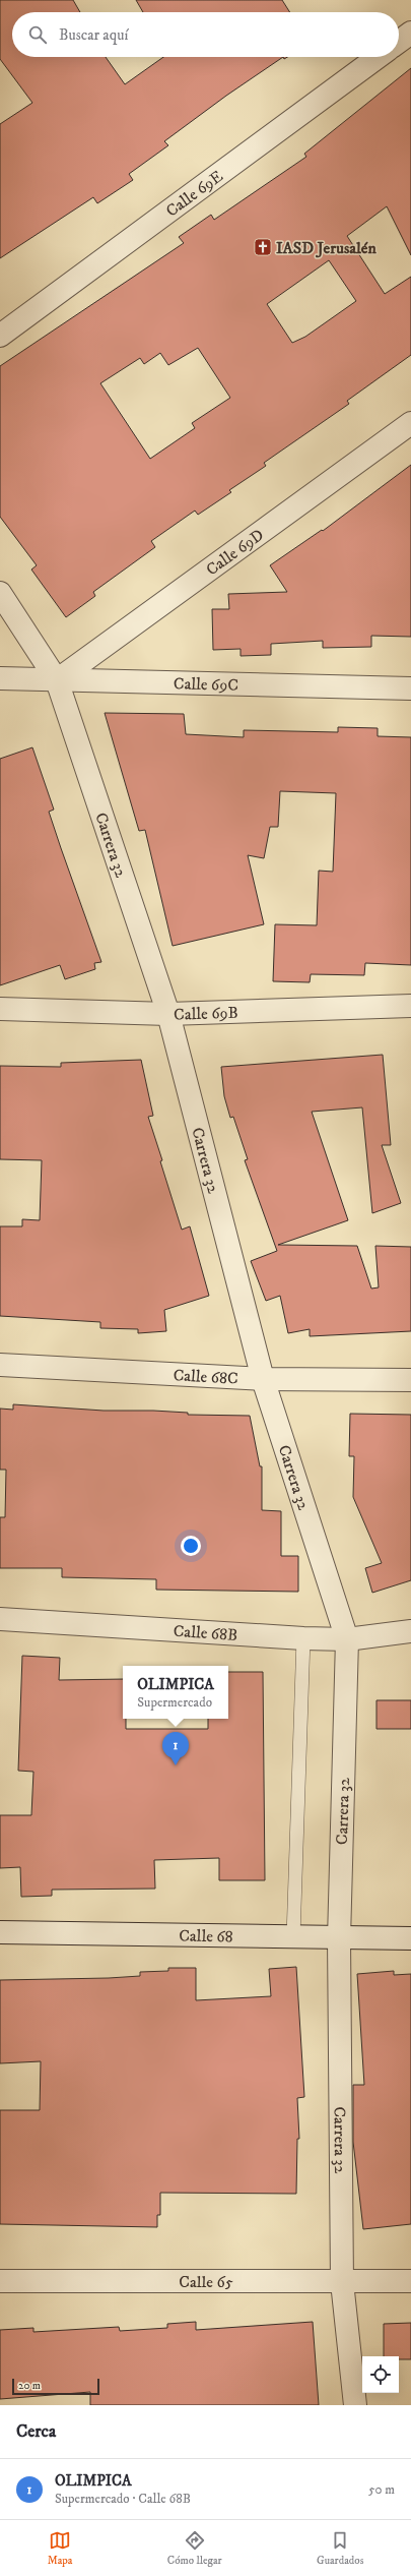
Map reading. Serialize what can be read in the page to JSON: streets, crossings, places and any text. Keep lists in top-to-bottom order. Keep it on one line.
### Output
{"streets":{"street":["Calle 69E","Calle 69D","Calle 69C","Carrera 32","Calle 69B","Calle 68C","Calle 68B","Calle 68","Calle 65"]},"crossings":[["Calle 69D","Calle 69C"],["Calle 69D","Carrera 32"],["Calle 69C","Carrera 32"],["Carrera 32","Calle 69B"],["Carrera 32","Calle 68C"],["Carrera 32","Calle 68B"],["Carrera 32","Calle 68"],["Carrera 32","Calle 65"]],"places":{"church":["IASD Jerusalén"]},"scale_bar":"20 m","page":{"search":"Buscar aquí","popup":["OLIMPICA","Supermercado"],"pins":"1","scale":"20 m","heading":"Cerca","list":[{"mark":"1","name":"OLIMPICA","note":"Supermercado · Calle 68B","value":"50 m"}],"nav":["Mapa","Cómo llegar","Guardados"]}}
